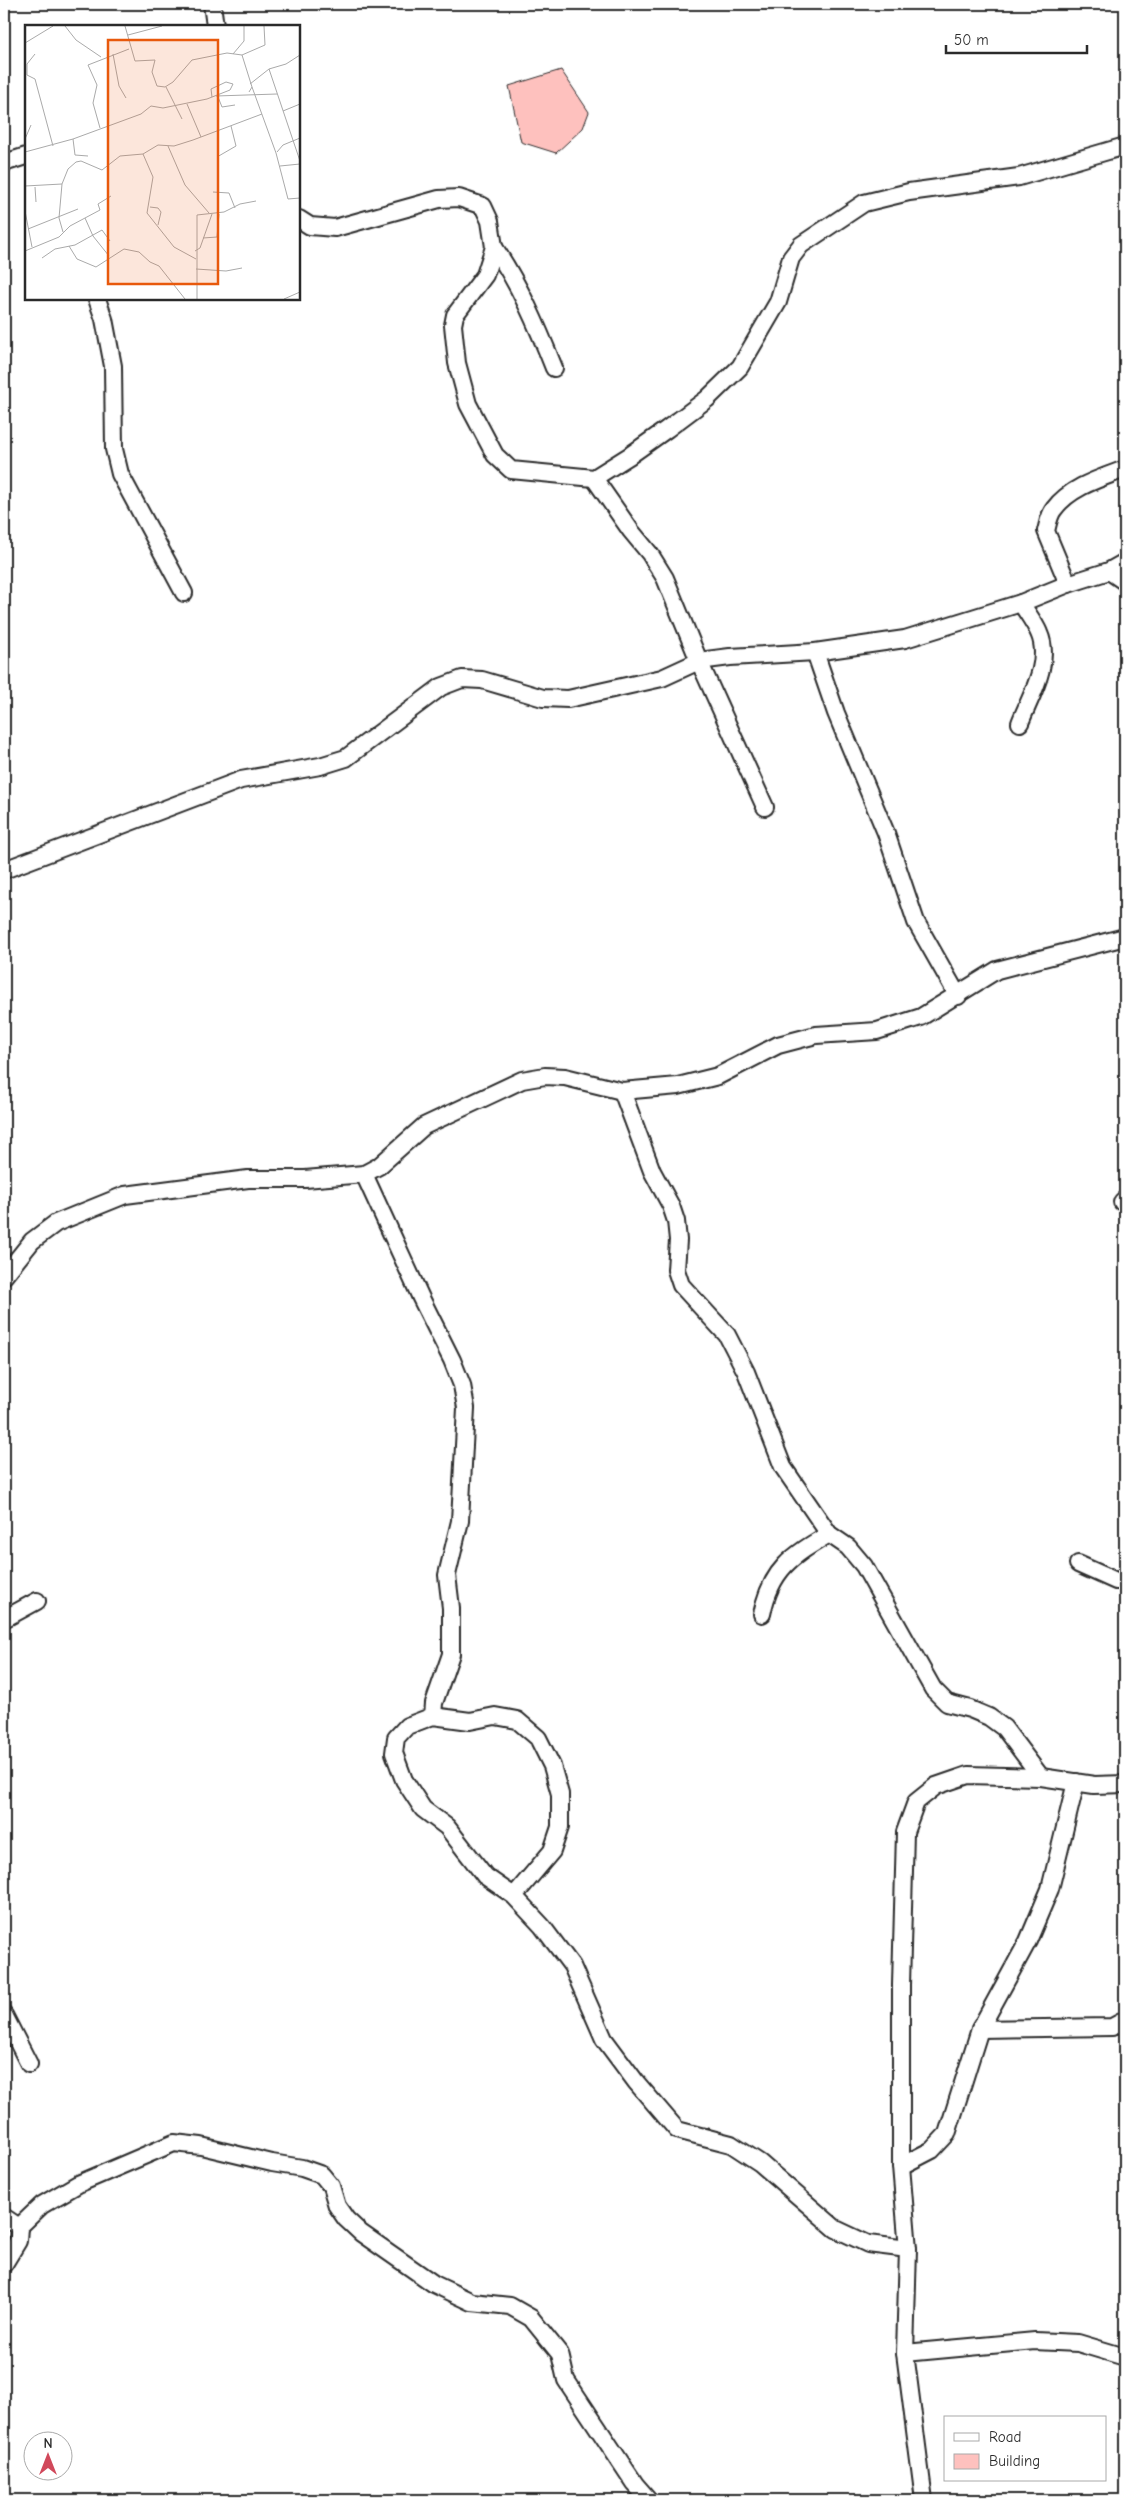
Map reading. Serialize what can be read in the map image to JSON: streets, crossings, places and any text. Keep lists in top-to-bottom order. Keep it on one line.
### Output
{"legend":["Road","Building"],"scale_bar":"50 m","north":"top"}
